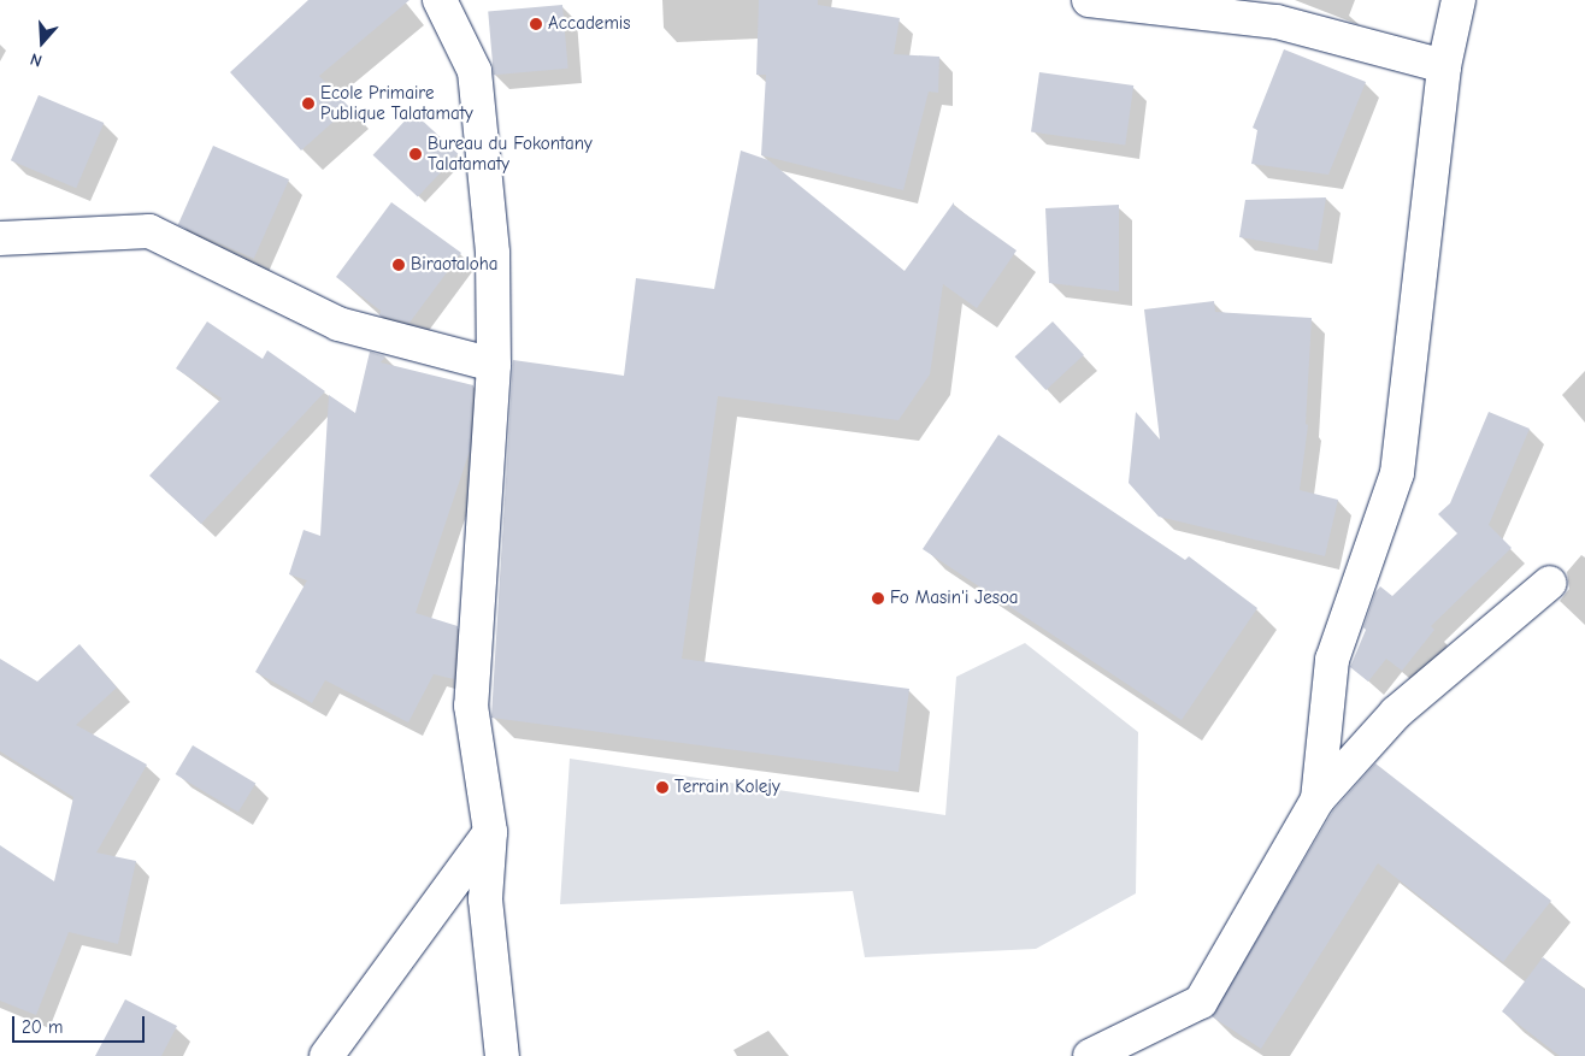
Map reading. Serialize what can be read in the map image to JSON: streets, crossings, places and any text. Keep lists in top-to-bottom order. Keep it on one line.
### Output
{"places":["Accademis","Ecole Primaire Publique Talatamaty","Bureau du Fokontany Talatamaty","Biraotaloha","Fo Masin'i Jesoa","Terrain Kolejy"],"scale_bar":"20 m","north":"bottom"}
